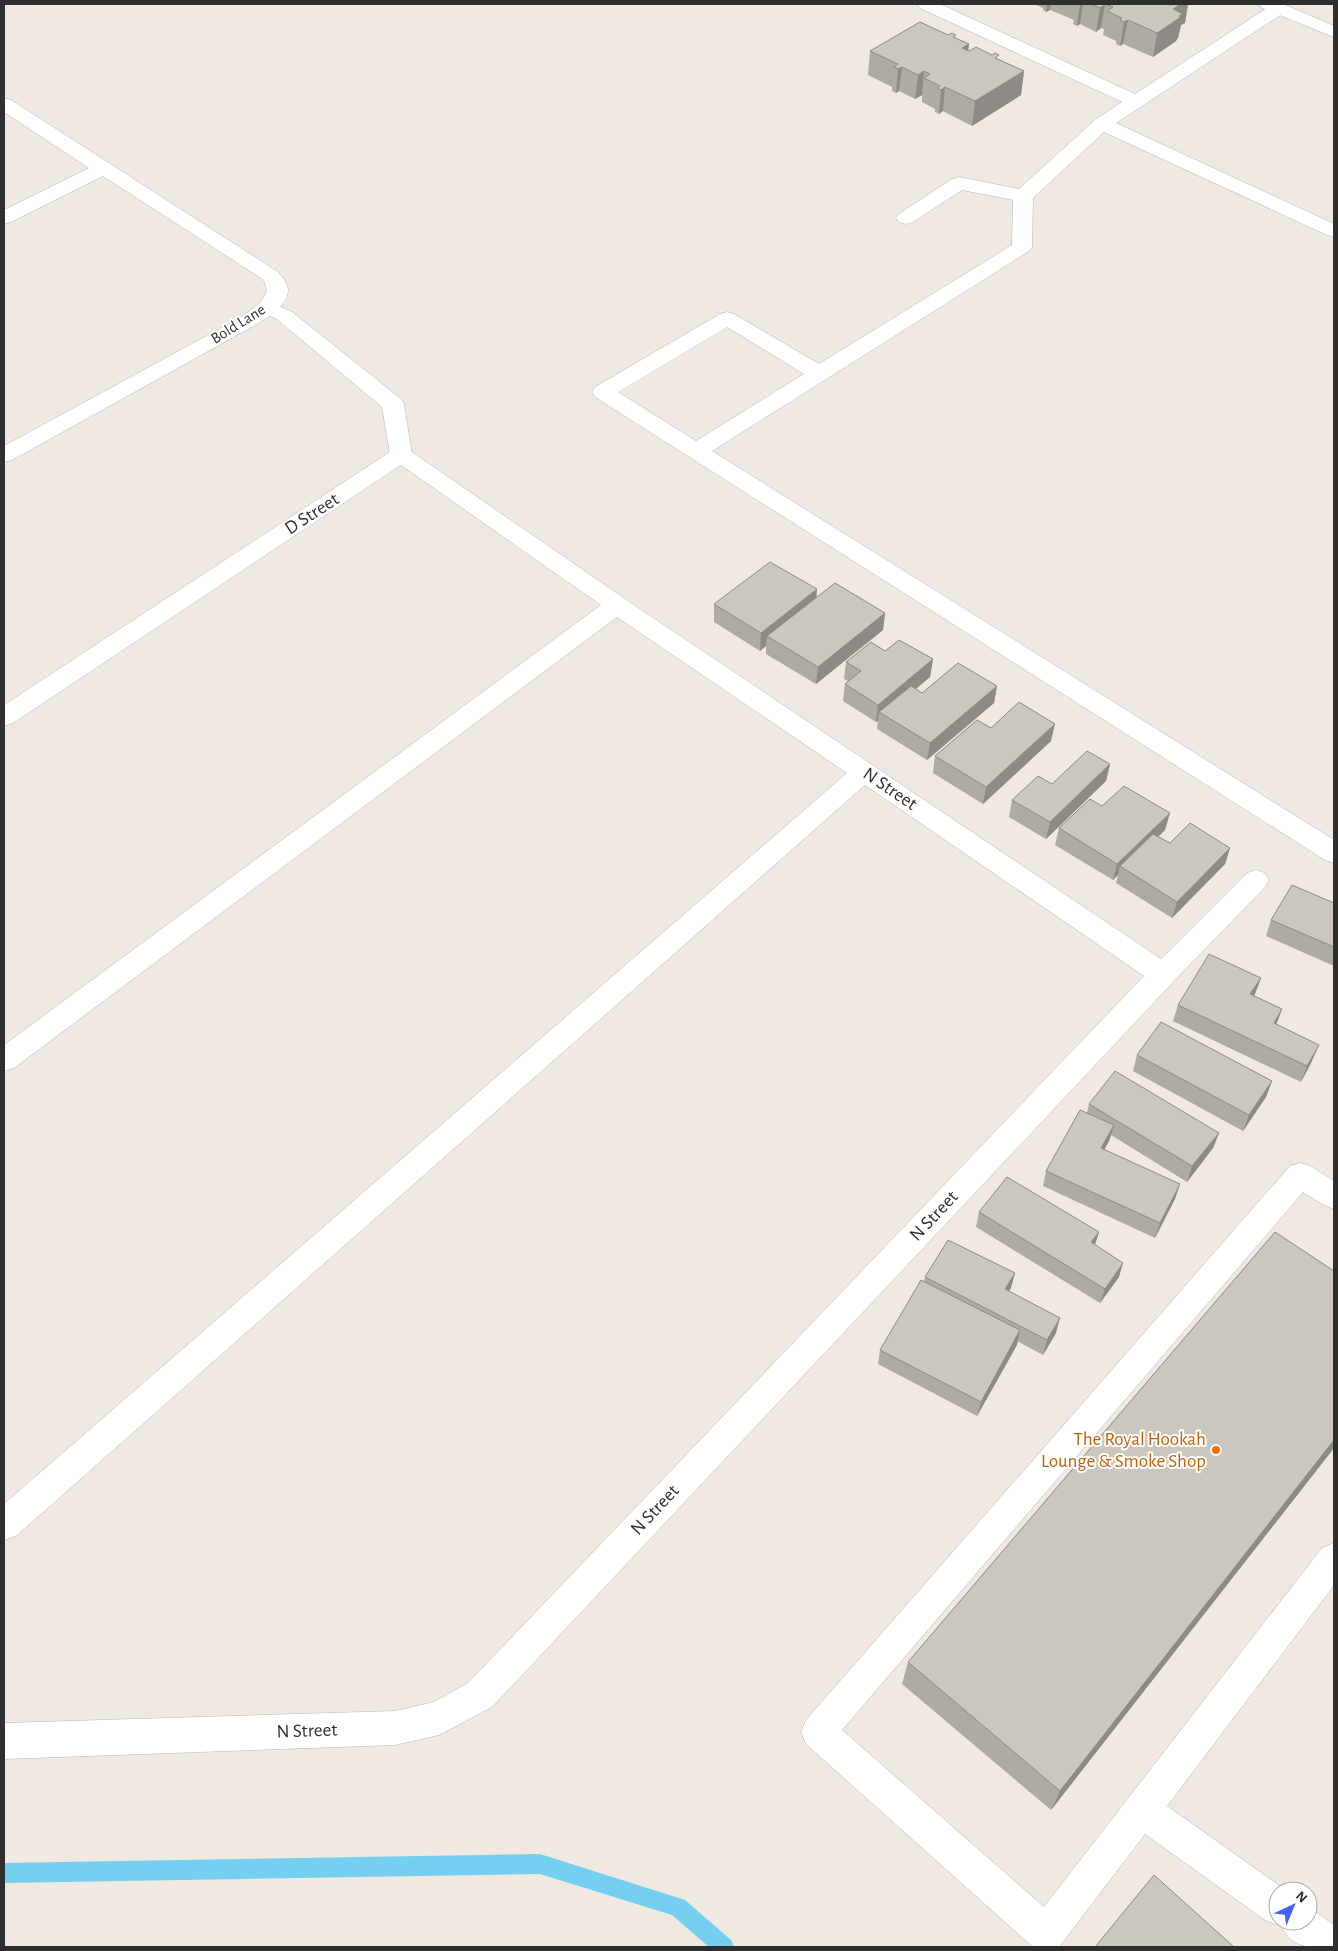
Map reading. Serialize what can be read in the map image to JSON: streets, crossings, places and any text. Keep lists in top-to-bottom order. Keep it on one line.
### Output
{"streets":{"street":["Bold Lane","D Street","N Street"]},"places":["The Royal Hookah Lounge & Smoke Shop"],"north":"top right"}
